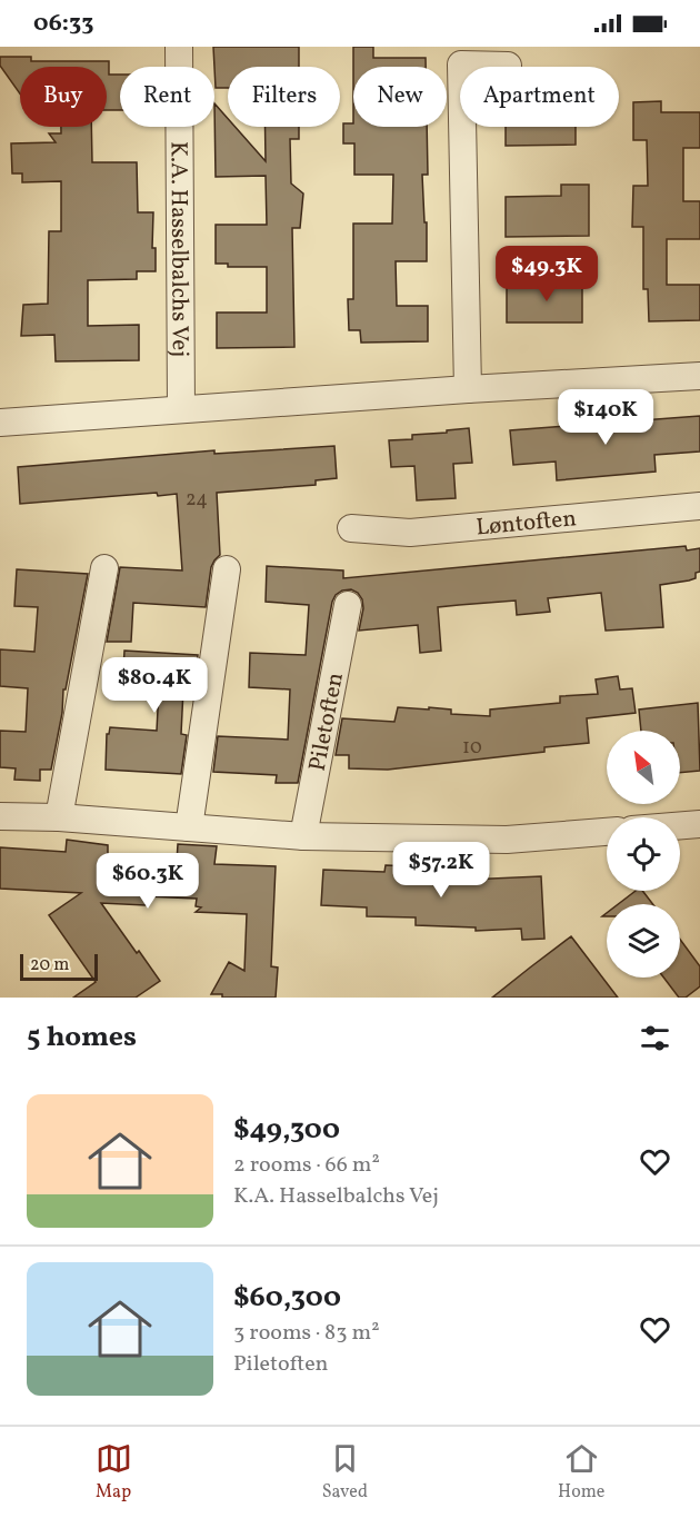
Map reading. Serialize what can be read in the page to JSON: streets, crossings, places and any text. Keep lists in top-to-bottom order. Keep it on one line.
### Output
{"streets":{"street":["K.A. Hasselbalchs Vej","Løntoften","Piletoften"]},"house_numbers":["24","10"],"scale_bar":"20 m","north":"top left","page":{"status":"06:33","chip":["Buy","Rent","Filters","New","Apartment"],"price":["$49.3K","$140K","$80.4K","$57.2K","$60.3K"],"scale":"20 m","heading":"5 homes","list":[{"name":"$49,300","note":"2 rooms · 66 m² · K.A. Hasselbalchs Vej"},{"name":"$60,300","note":"3 rooms · 83 m² · Piletoften"}],"tabs":["Map","Saved","Home"]}}
